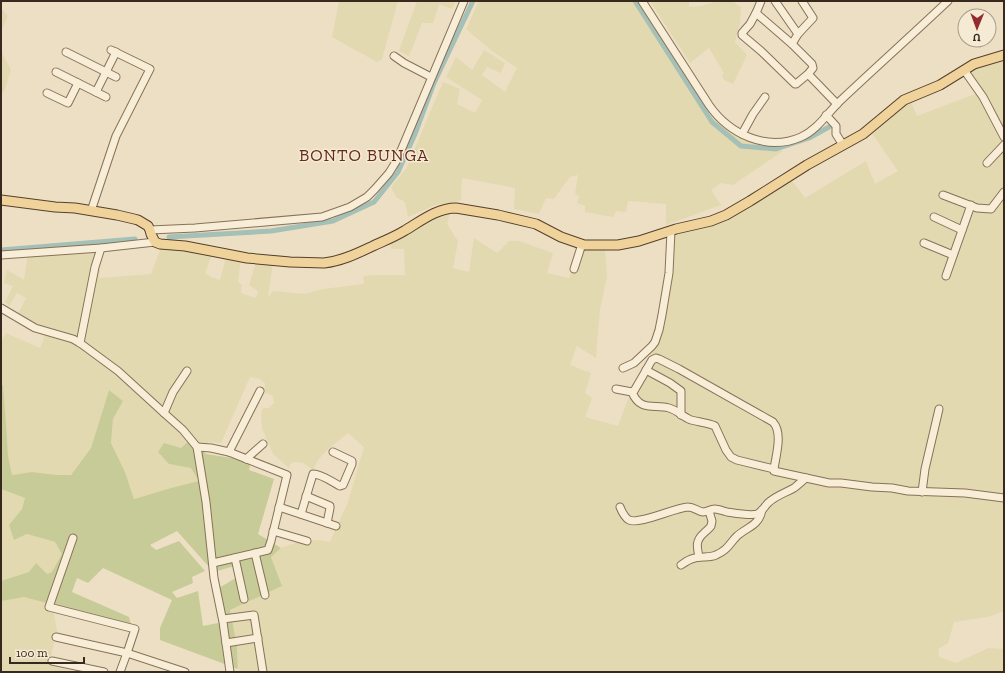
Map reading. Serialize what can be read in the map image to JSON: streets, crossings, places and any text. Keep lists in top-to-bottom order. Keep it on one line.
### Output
{"districts":["BONTO BUNGA"],"scale_bar":"100 m","north":"bottom"}
